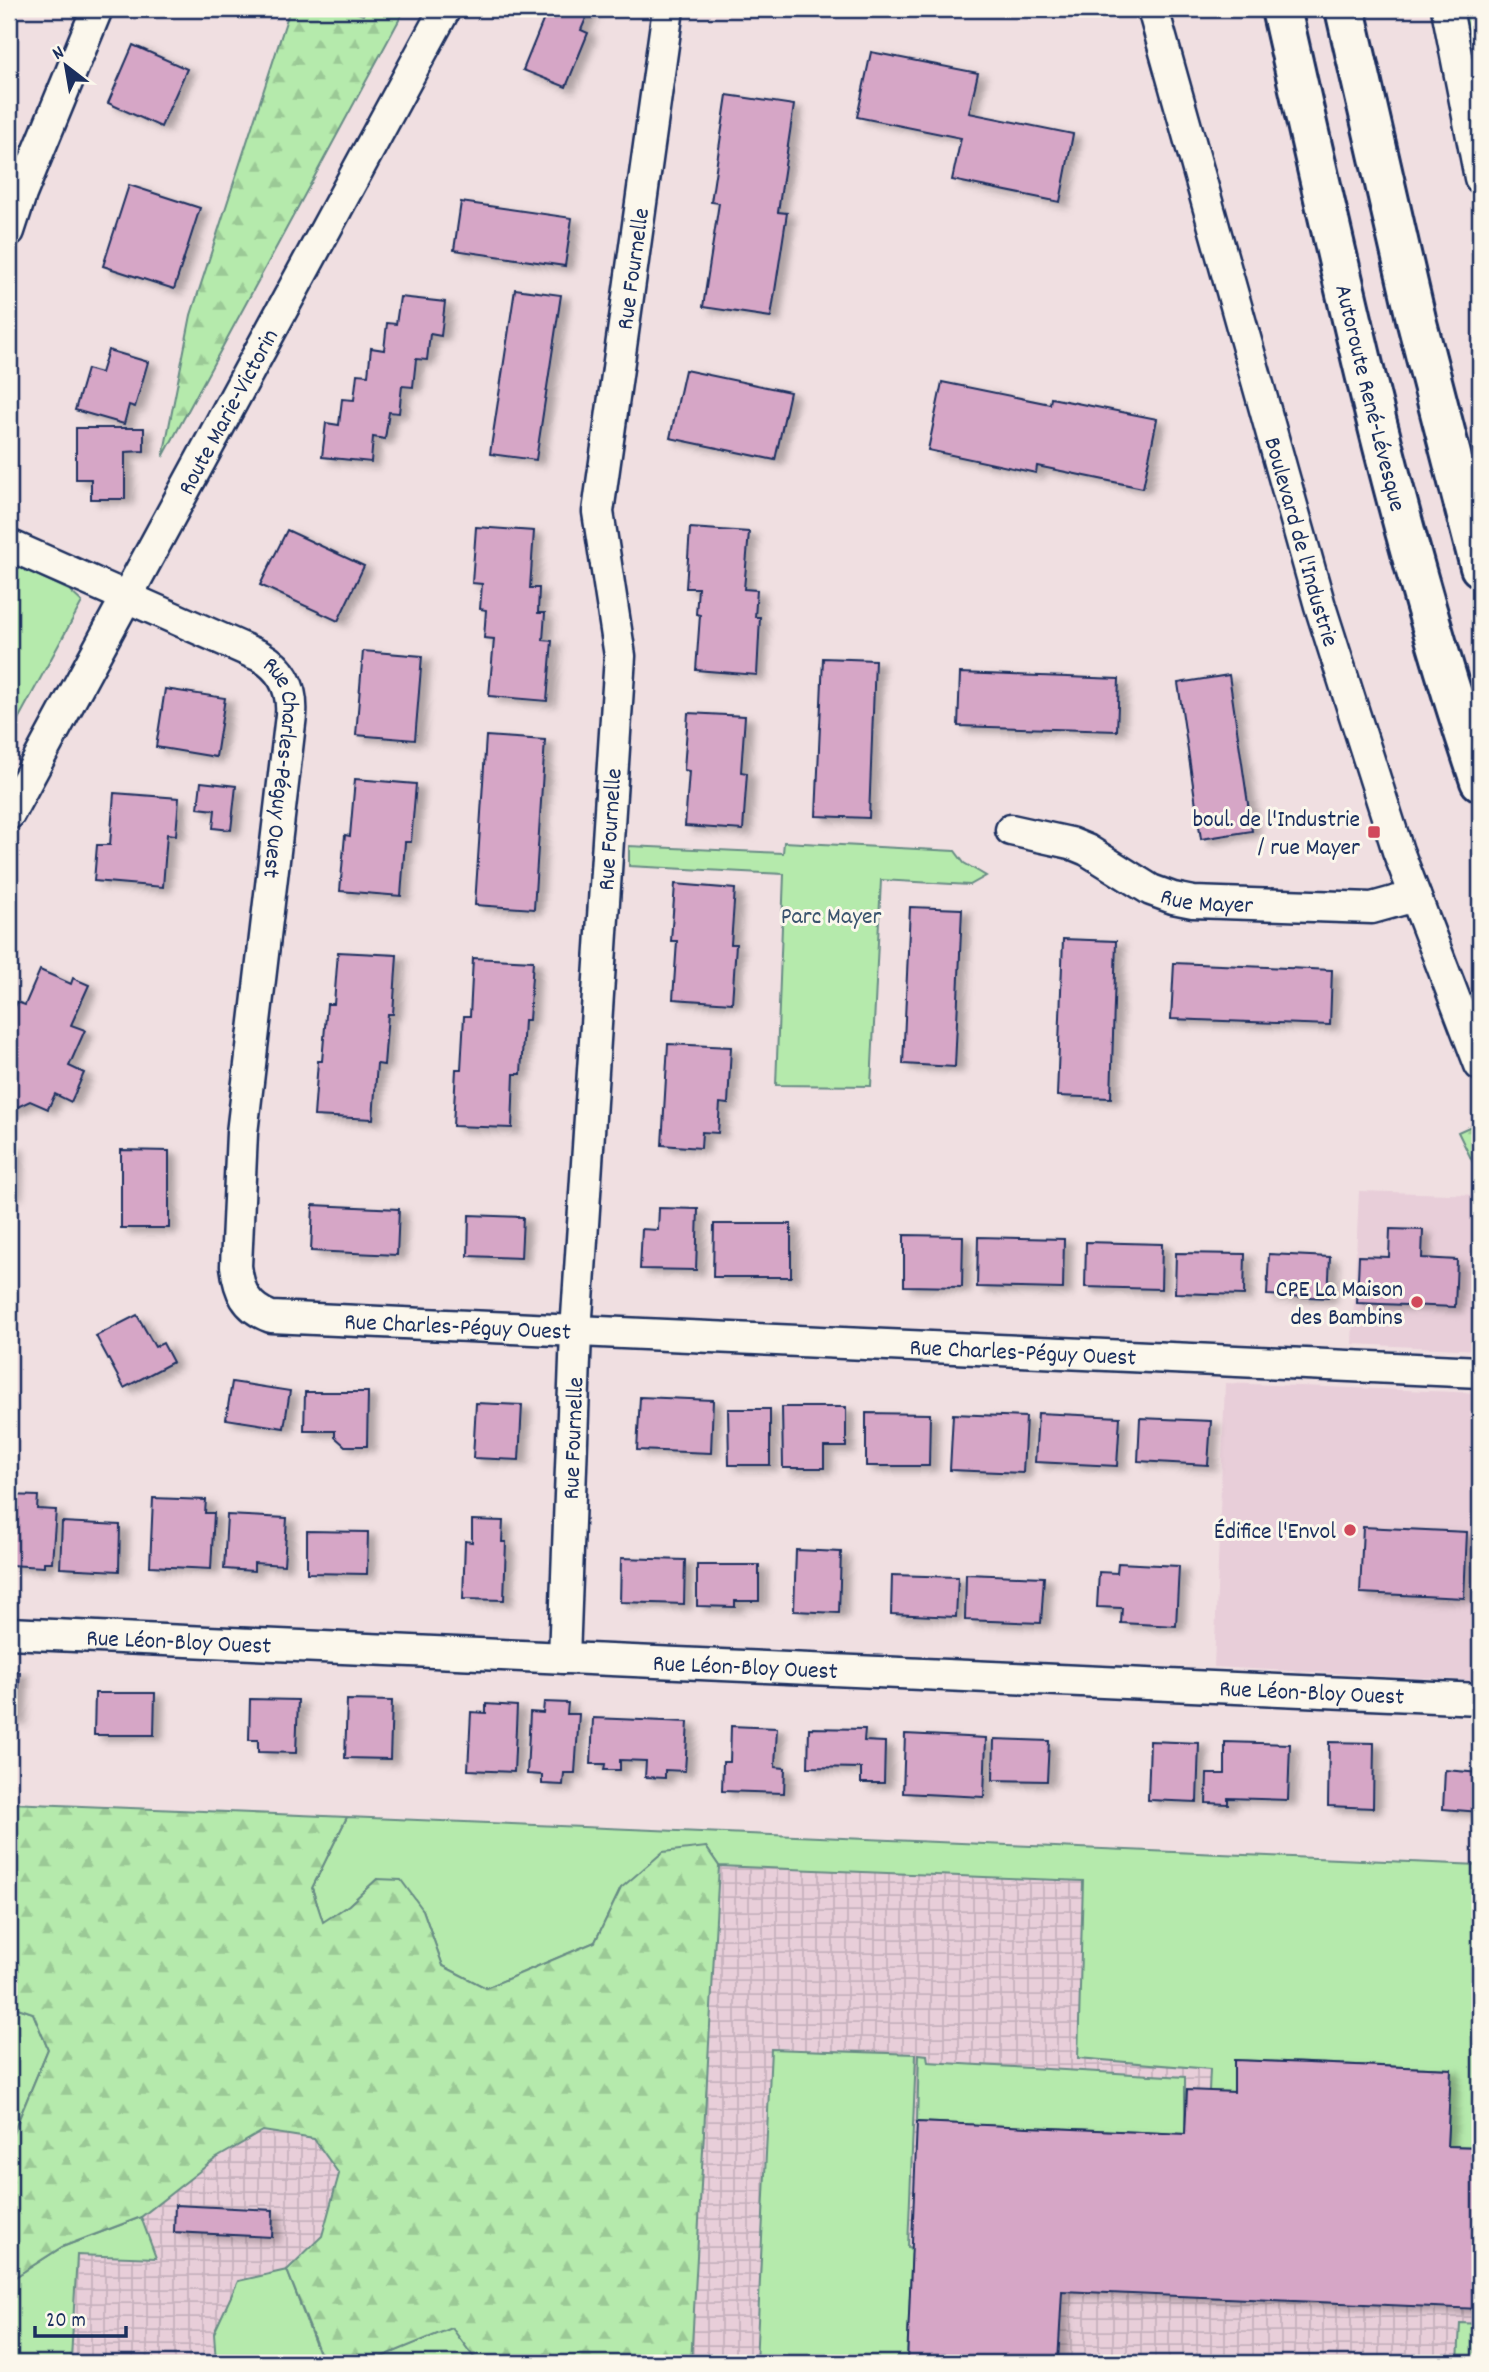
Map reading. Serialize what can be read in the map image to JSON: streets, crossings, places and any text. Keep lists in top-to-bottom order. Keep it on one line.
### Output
{"streets":{"highway":["Autoroute René-Lévesque"],"street":["Rue Fournelle","Route Marie-Victorin","Boulevard de l'Industrie","Rue Charles-Péguy Ouest","Rue Mayer","Rue Léon-Bloy Ouest"]},"crossings":[["Rue Fournelle","Rue Charles-Péguy Ouest"],["Rue Fournelle","Rue Léon-Bloy Ouest"],["Route Marie-Victorin","Rue Charles-Péguy Ouest"],["Boulevard de l'Industrie","Rue Mayer"]],"parks":["Parc Mayer"],"places":{"transit":["boul. de l'Industrie / rue Mayer"],"other":["CPE La Maison des Bambins","Édifice l'Envol"]},"scale_bar":"20 m","north":"top left"}
